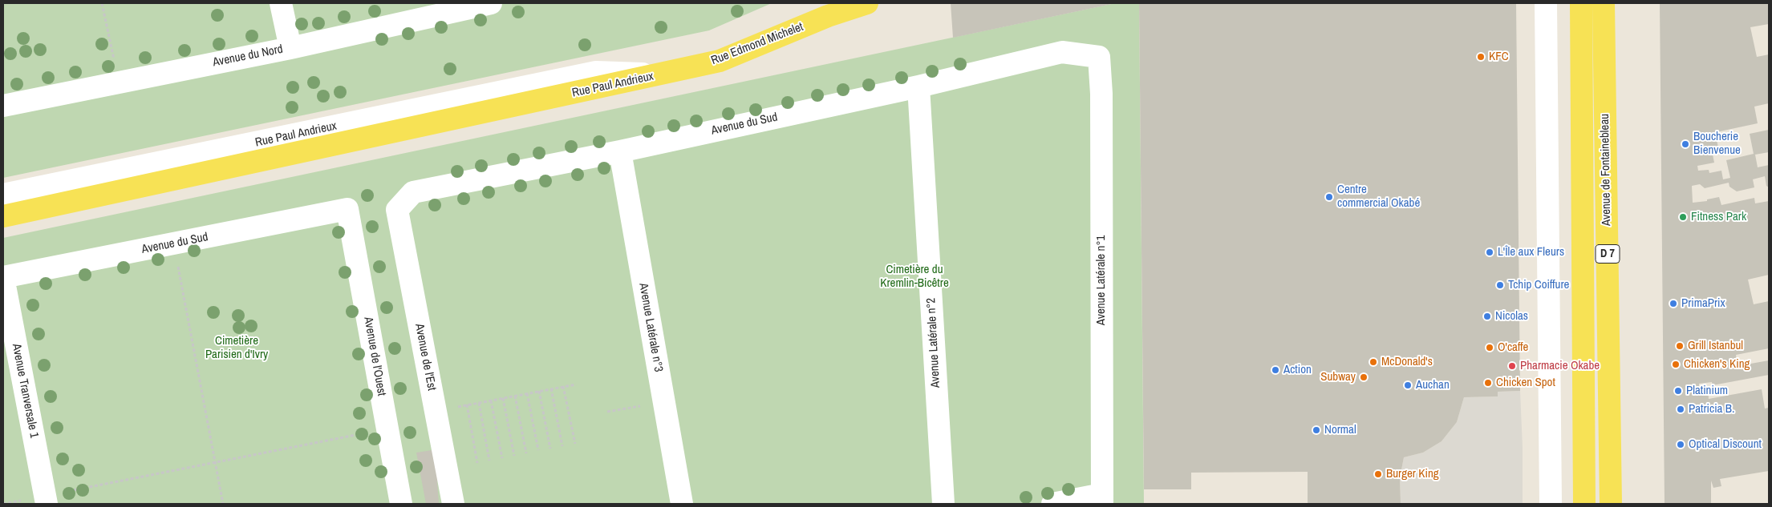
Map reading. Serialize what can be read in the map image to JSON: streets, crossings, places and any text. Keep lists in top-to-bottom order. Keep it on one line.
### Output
{"streets":{"main road":["Rue Edmond Michelet","Rue Paul Andrieux","Avenue de Fontainebleau","D 7"],"lane":["Avenue du Nord","Avenue du Sud","Avenue Latérale n°1","Avenue Latérale n°3","Avenue Latérale n°2","Avenue de l'Ouest","Avenue de l'Est","Avenue Tranversale 1"]},"crossings":[["Rue Edmond Michelet","Rue Paul Andrieux"],["Avenue du Sud","Avenue Latérale n°1"],["Avenue du Sud","Avenue Latérale n°3"],["Avenue du Sud","Avenue Latérale n°2"],["Avenue du Sud","Avenue de l'Ouest"],["Avenue du Sud","Avenue de l'Est"],["Avenue du Sud","Avenue Tranversale 1"]],"parks":["Cimetière du Kremlin-Bicêtre","Cimetière Parisien d'Ivry"],"places":["KFC","Boucherie Bienvenue","Centre commercial Okabé","Fitness Park","L'Île aux Fleurs","Tchip Coiffure","PrimaPrix","Nicolas","Grill Istanbul","O'caffe","McDonald's","Chicken's King","Pharmacie Okabe","Action","Subway","Chicken Spot","Auchan","Platinium","Patricia B.","Normal","Optical Discount","Burger King"]}
